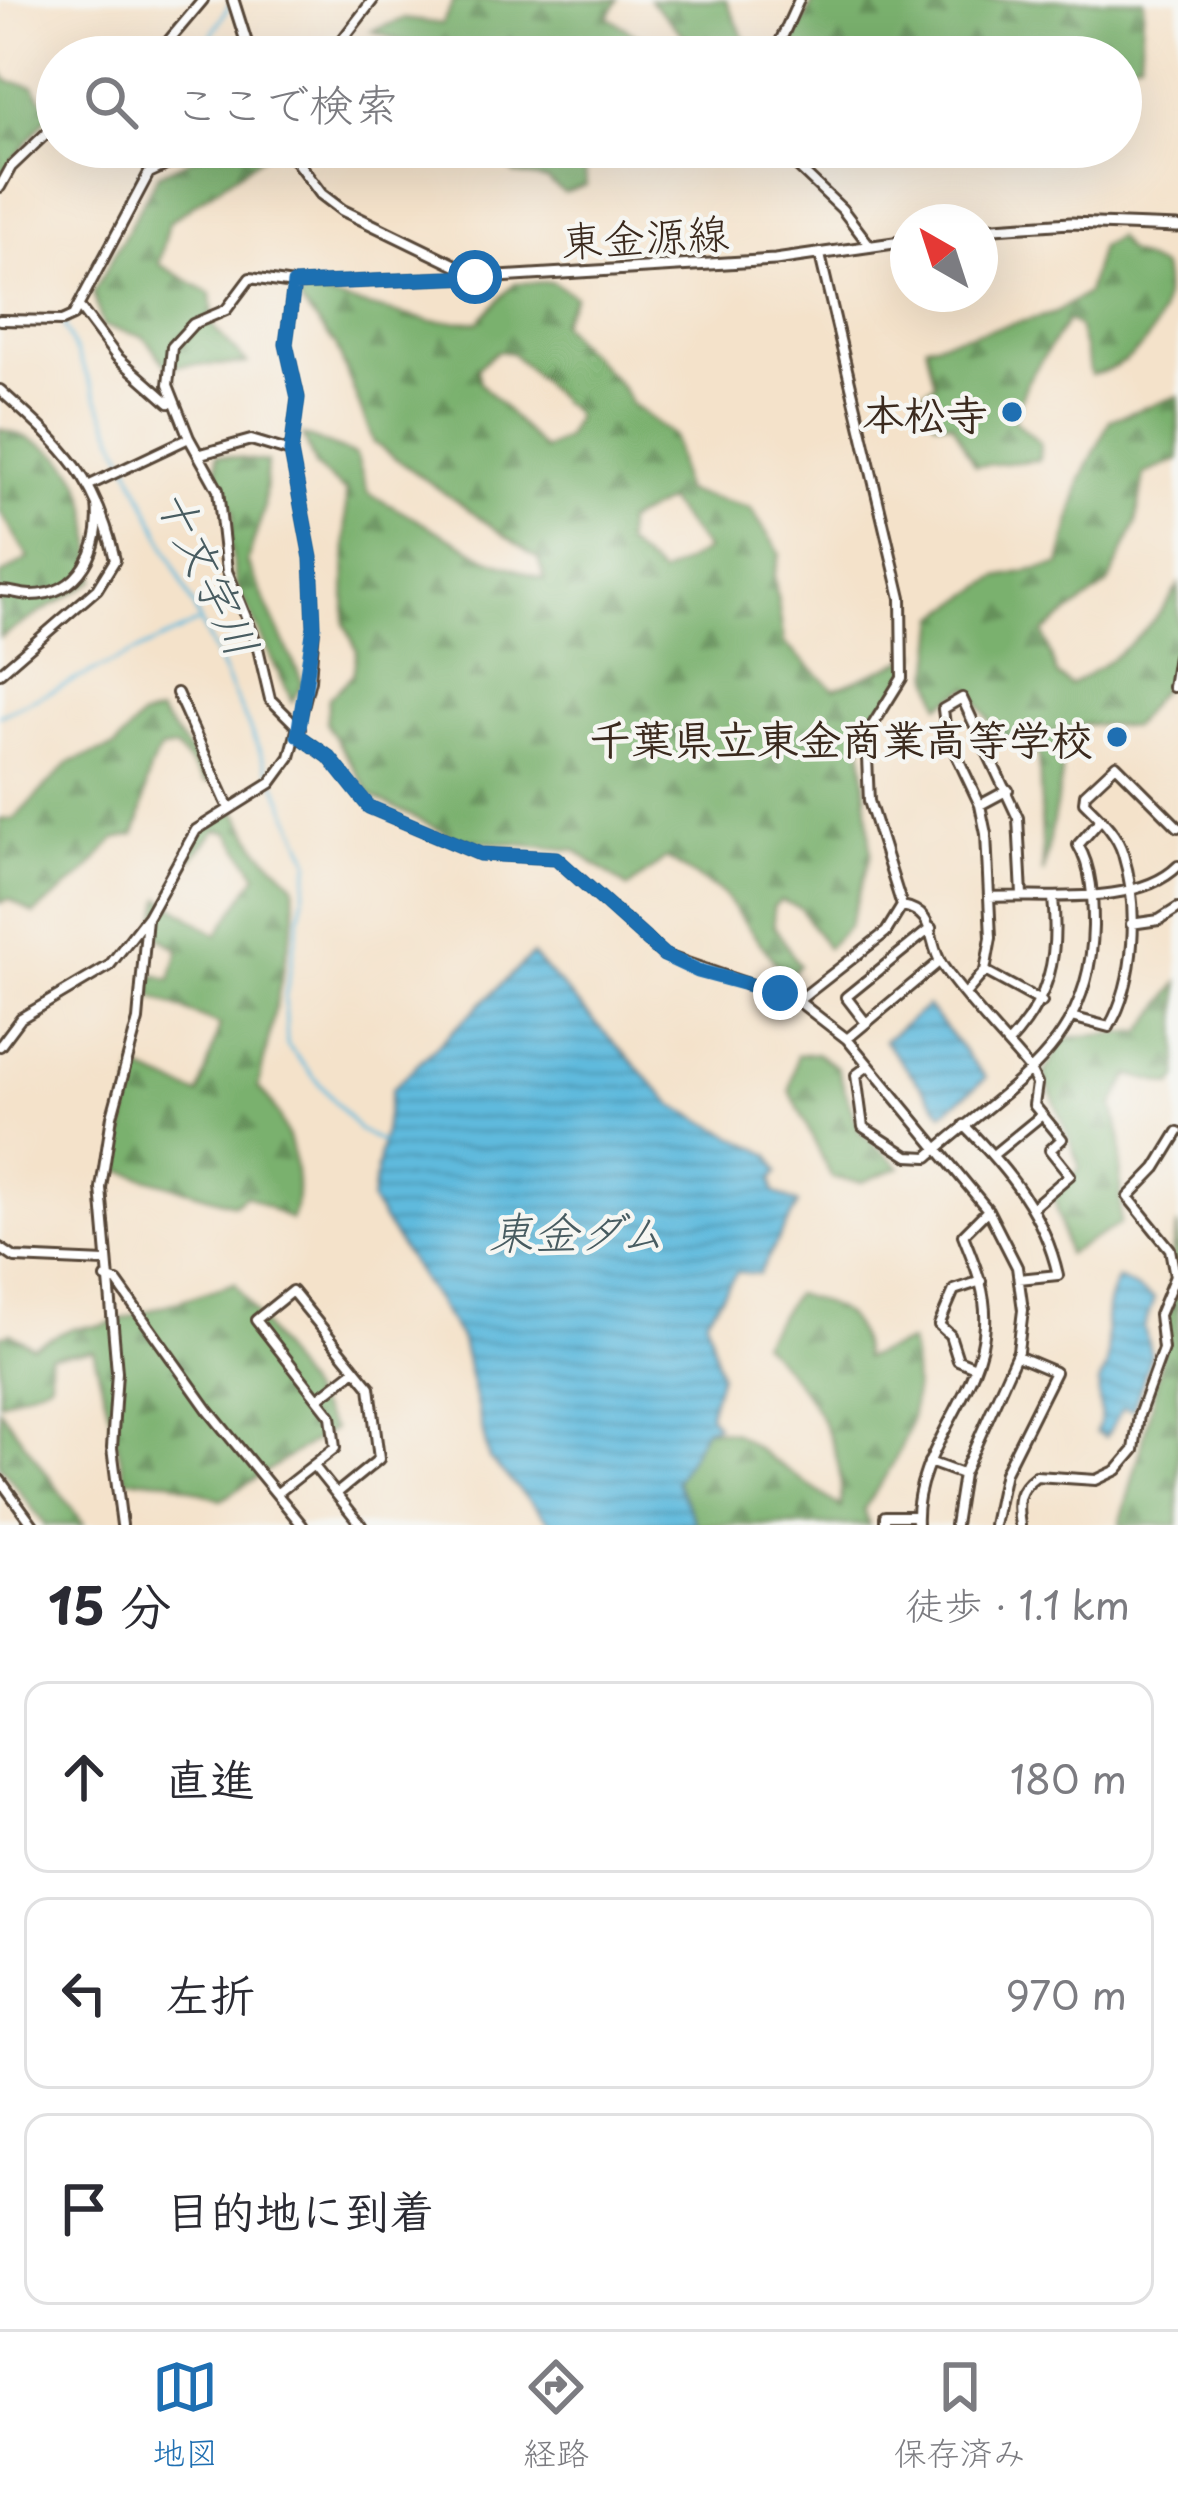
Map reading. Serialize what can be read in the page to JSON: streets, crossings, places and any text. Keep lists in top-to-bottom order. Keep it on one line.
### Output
{"streets":{"main road":["東金源線"]},"water":["十文字川","東金ダム"],"places":["本松寺","千葉県立東金商業高等学校"],"north":"top left","page":{"search":"ここで検索","heading":["15 分","徒歩 · 1.1 km"],"list":[["直進","180 m"],["左折","970 m"],"目的地に到着"],"nav":["地図","経路","保存済み"]}}
